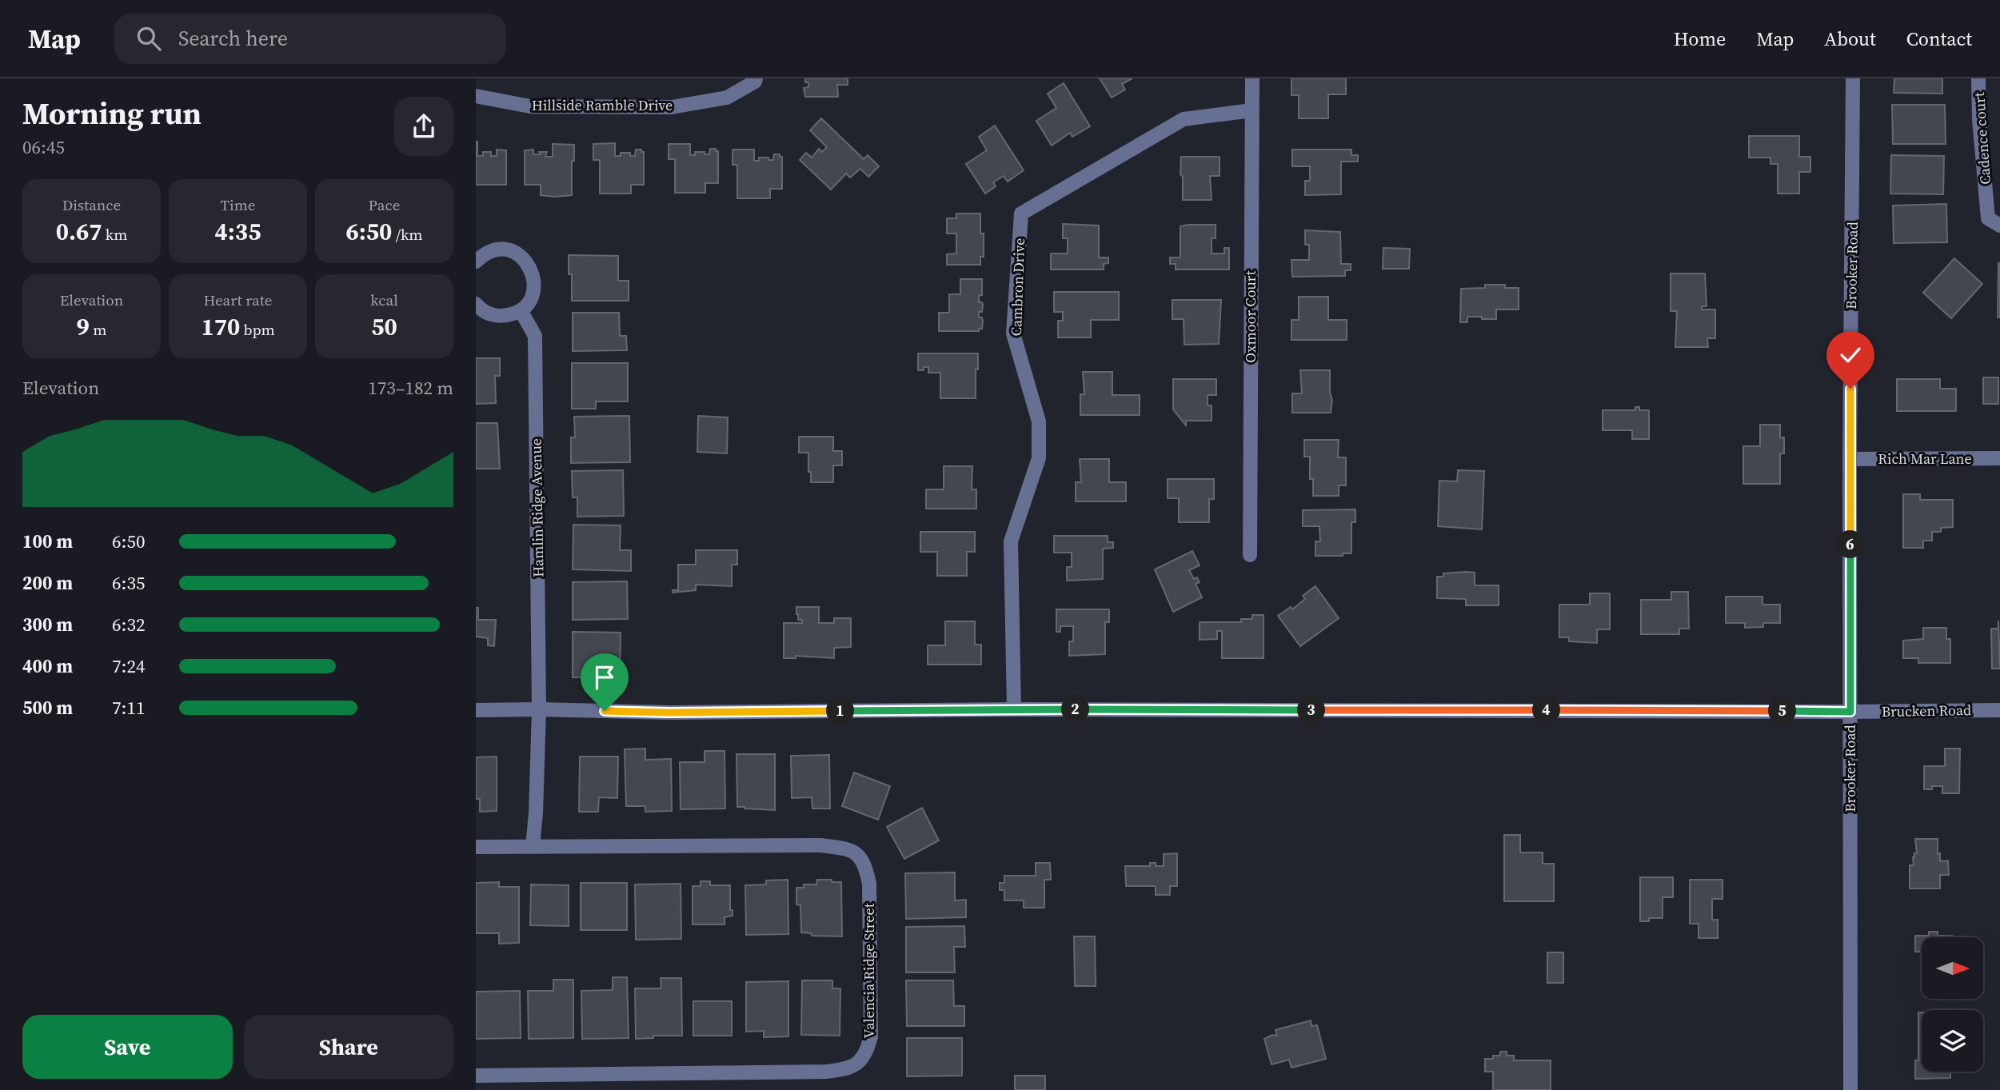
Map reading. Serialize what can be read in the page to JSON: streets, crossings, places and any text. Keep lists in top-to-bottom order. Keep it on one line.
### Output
{"streets":{"street":["Hillside Ramble Drive","Cadence court","Brooker Road","Cambron Drive","Oxmoor Court","Rich Mar Lane","Hamlin Ridge Avenue","Brucken Road","Valencia Ridge Street"]},"crossings":[["Brooker Road","Rich Mar Lane"],["Brooker Road","Brucken Road"],["Cambron Drive","Oxmoor Court"],["Cambron Drive","Brucken Road"],["Hamlin Ridge Avenue","Brucken Road"]],"north":"right","page":{"header":"Map","search":"Search here","nav":["Home","Map","About","Contact"],"heading":["Morning run","06:45"],"stats":[["Distance","0.67 km"],["Time","4:35"],["Pace","6:50 /km"],["Elevation","9 m"],["Heart rate","170 bpm"],["kcal","50"]],"chart":["Elevation","173–182 m"],"list":[{"name":"100 m","note":"6:50"},{"name":"200 m","note":"6:35"},{"name":"300 m","note":"6:32"},{"name":"400 m","note":"7:24"},{"name":"500 m","note":"7:11"}],"pins":["6","2","3","4","1","5"],"buttons":["Save","Share"]}}
